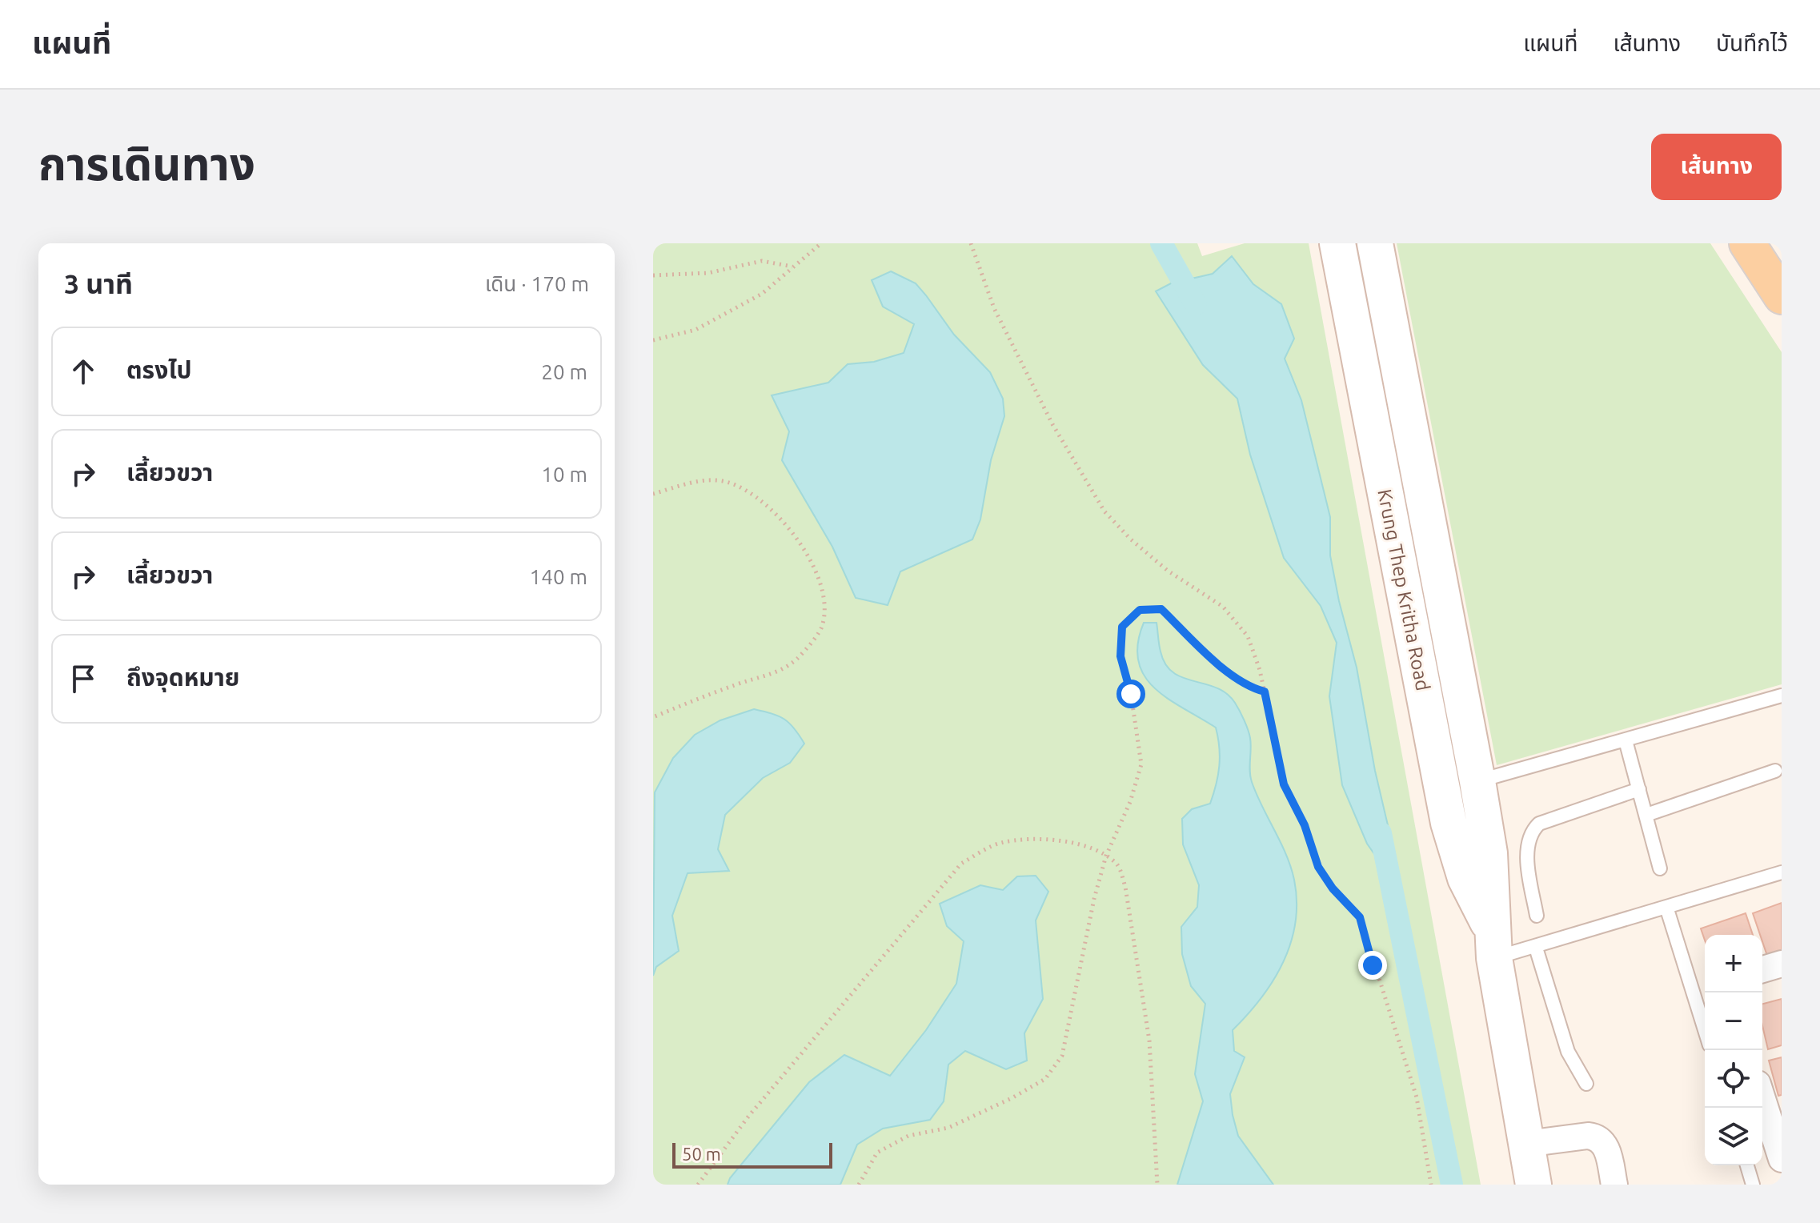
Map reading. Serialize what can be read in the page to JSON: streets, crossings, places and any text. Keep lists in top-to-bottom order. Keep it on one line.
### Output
{"streets":{"main road":["Krung Thep Kritha Road"]},"scale_bar":"50 m","page":{"header":"แผนที่","nav":["แผนที่","เส้นทาง","บันทึกไว้"],"title":"การเดินทาง","buttons":"เส้นทาง","heading":["3 นาที","เดิน · 170 m"],"list":[["ตรงไป","20 m"],["เลี้ยวขวา","10 m"],["เลี้ยวขวา","140 m"],"ถึงจุดหมาย"],"map_buttons":["+","−"],"scale":"50 m"}}
